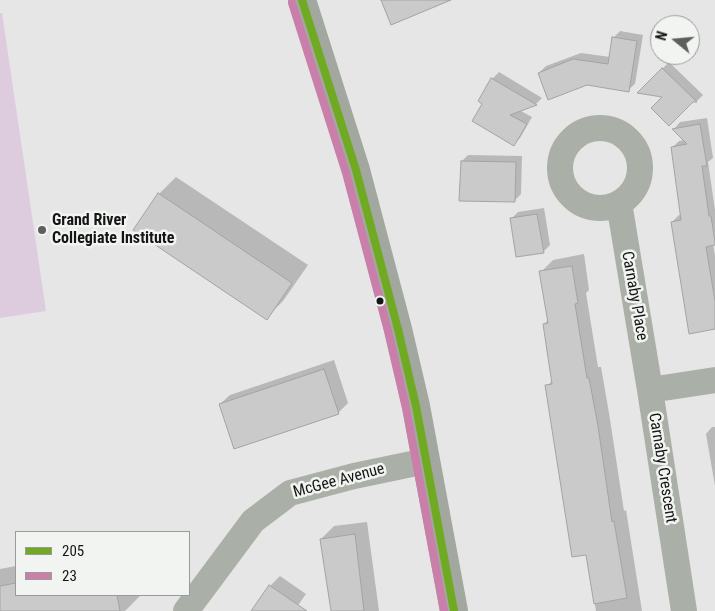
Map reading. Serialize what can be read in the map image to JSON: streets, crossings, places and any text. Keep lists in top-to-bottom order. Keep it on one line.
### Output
{"streets":{"street":["Carnaby Place","Carnaby Crescent","McGee Avenue"]},"crossings":[["Carnaby Place","Carnaby Crescent"]],"places":["Grand River Collegiate Institute"],"lines":["transit line 205","transit line 23"],"legend":["205","23"],"north":"left"}
